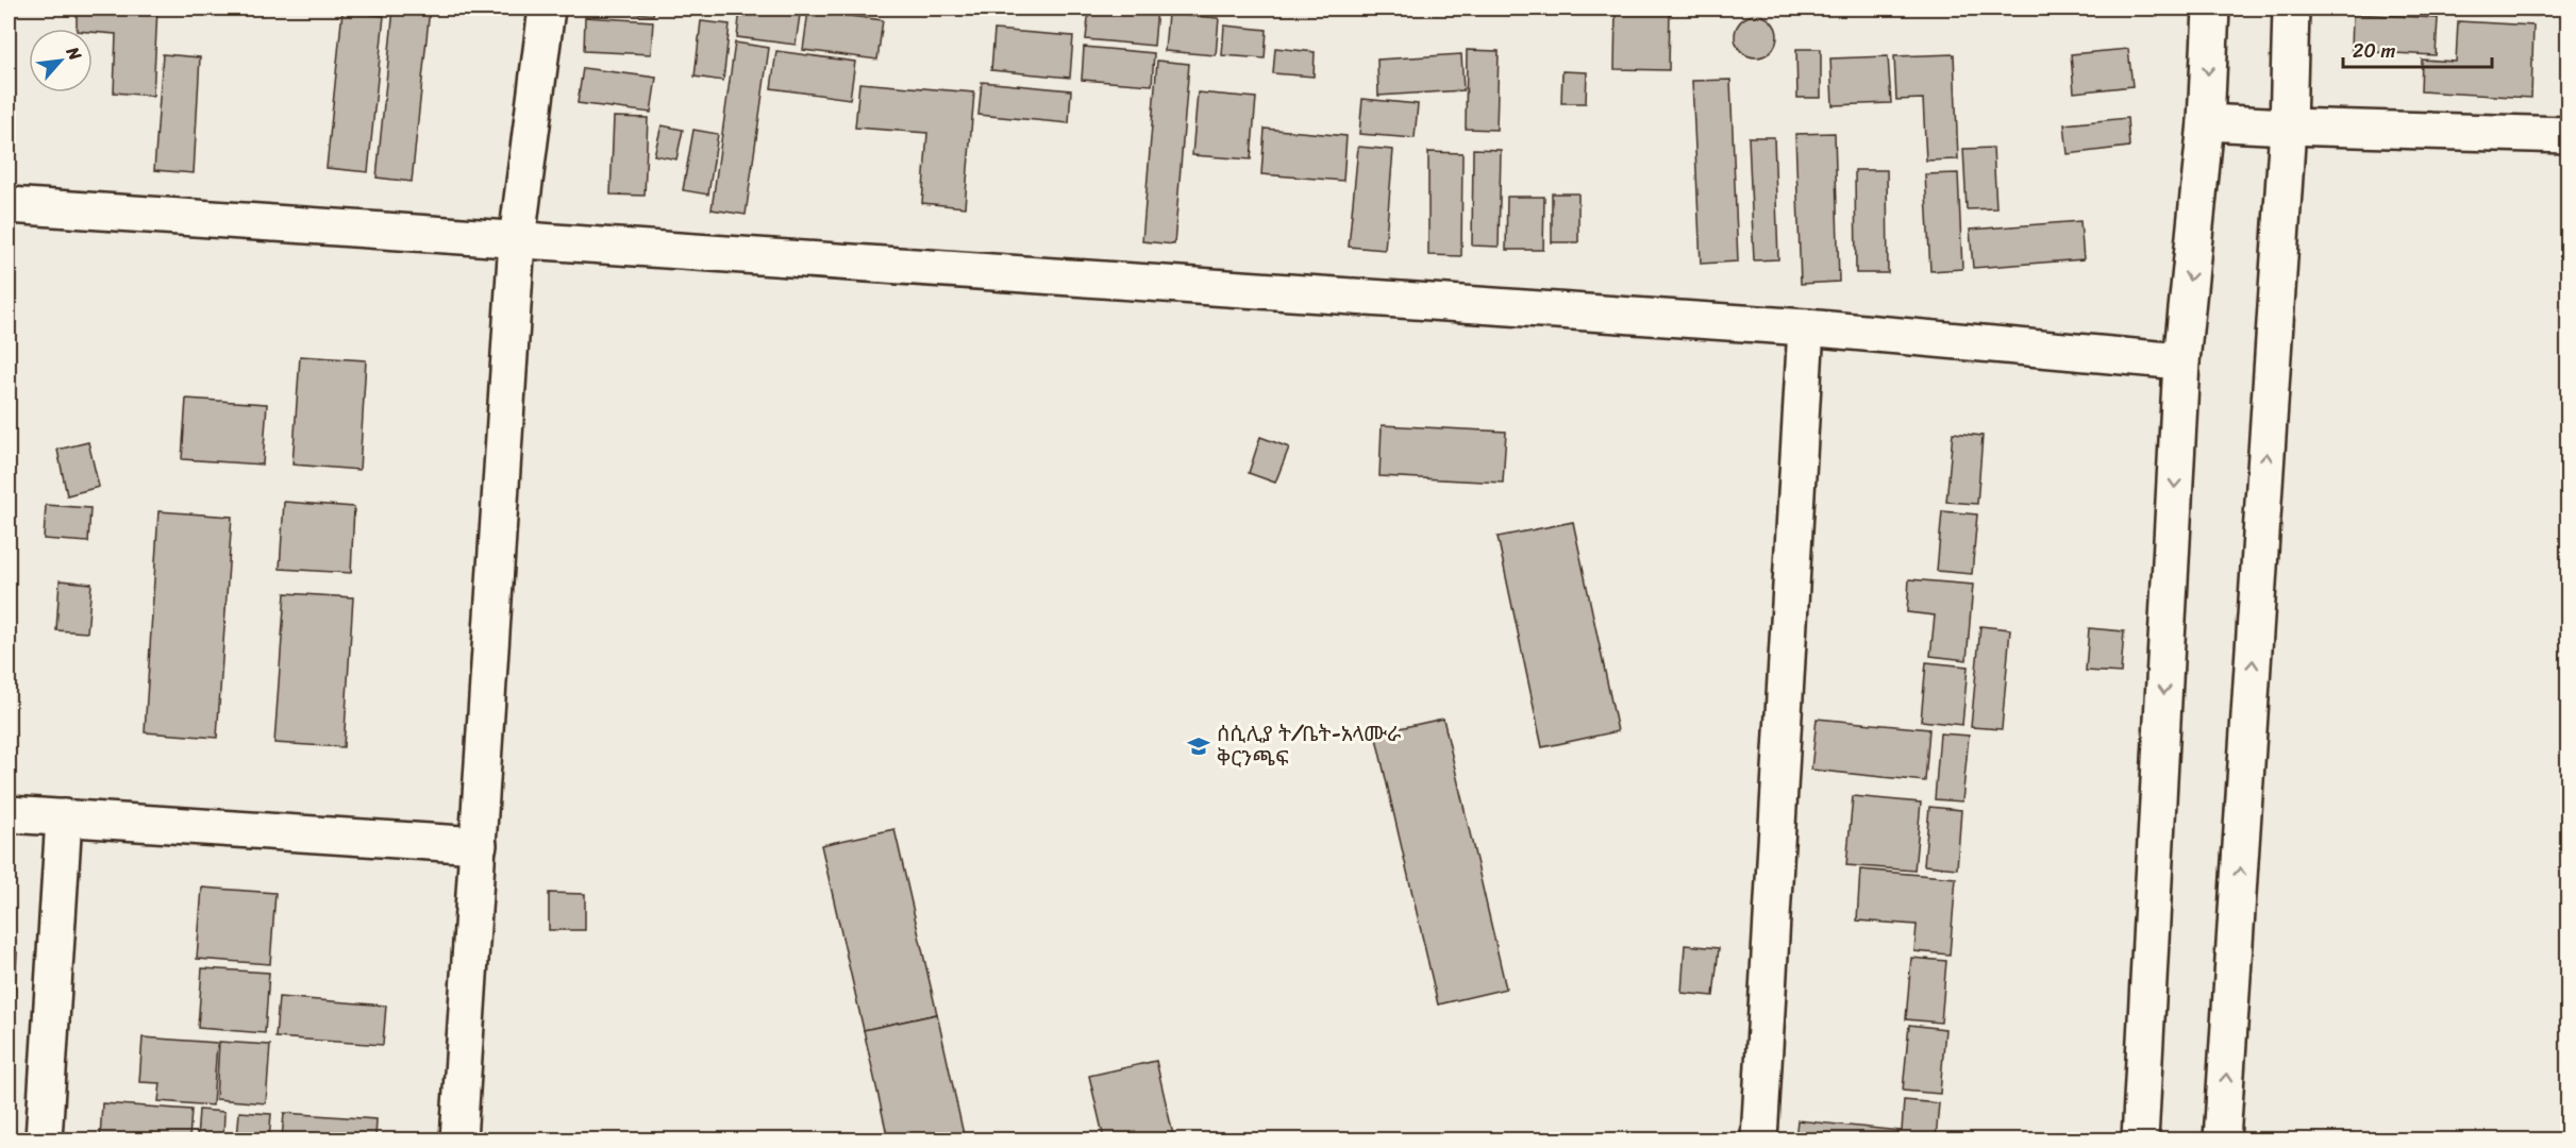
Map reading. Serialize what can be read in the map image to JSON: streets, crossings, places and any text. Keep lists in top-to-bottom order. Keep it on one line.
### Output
{"places":{"school or university":["ሰሲሊያ ት/ቤት-አላሙራ ቅርንጫፍ"]},"scale_bar":"20 m","north":"top right"}
